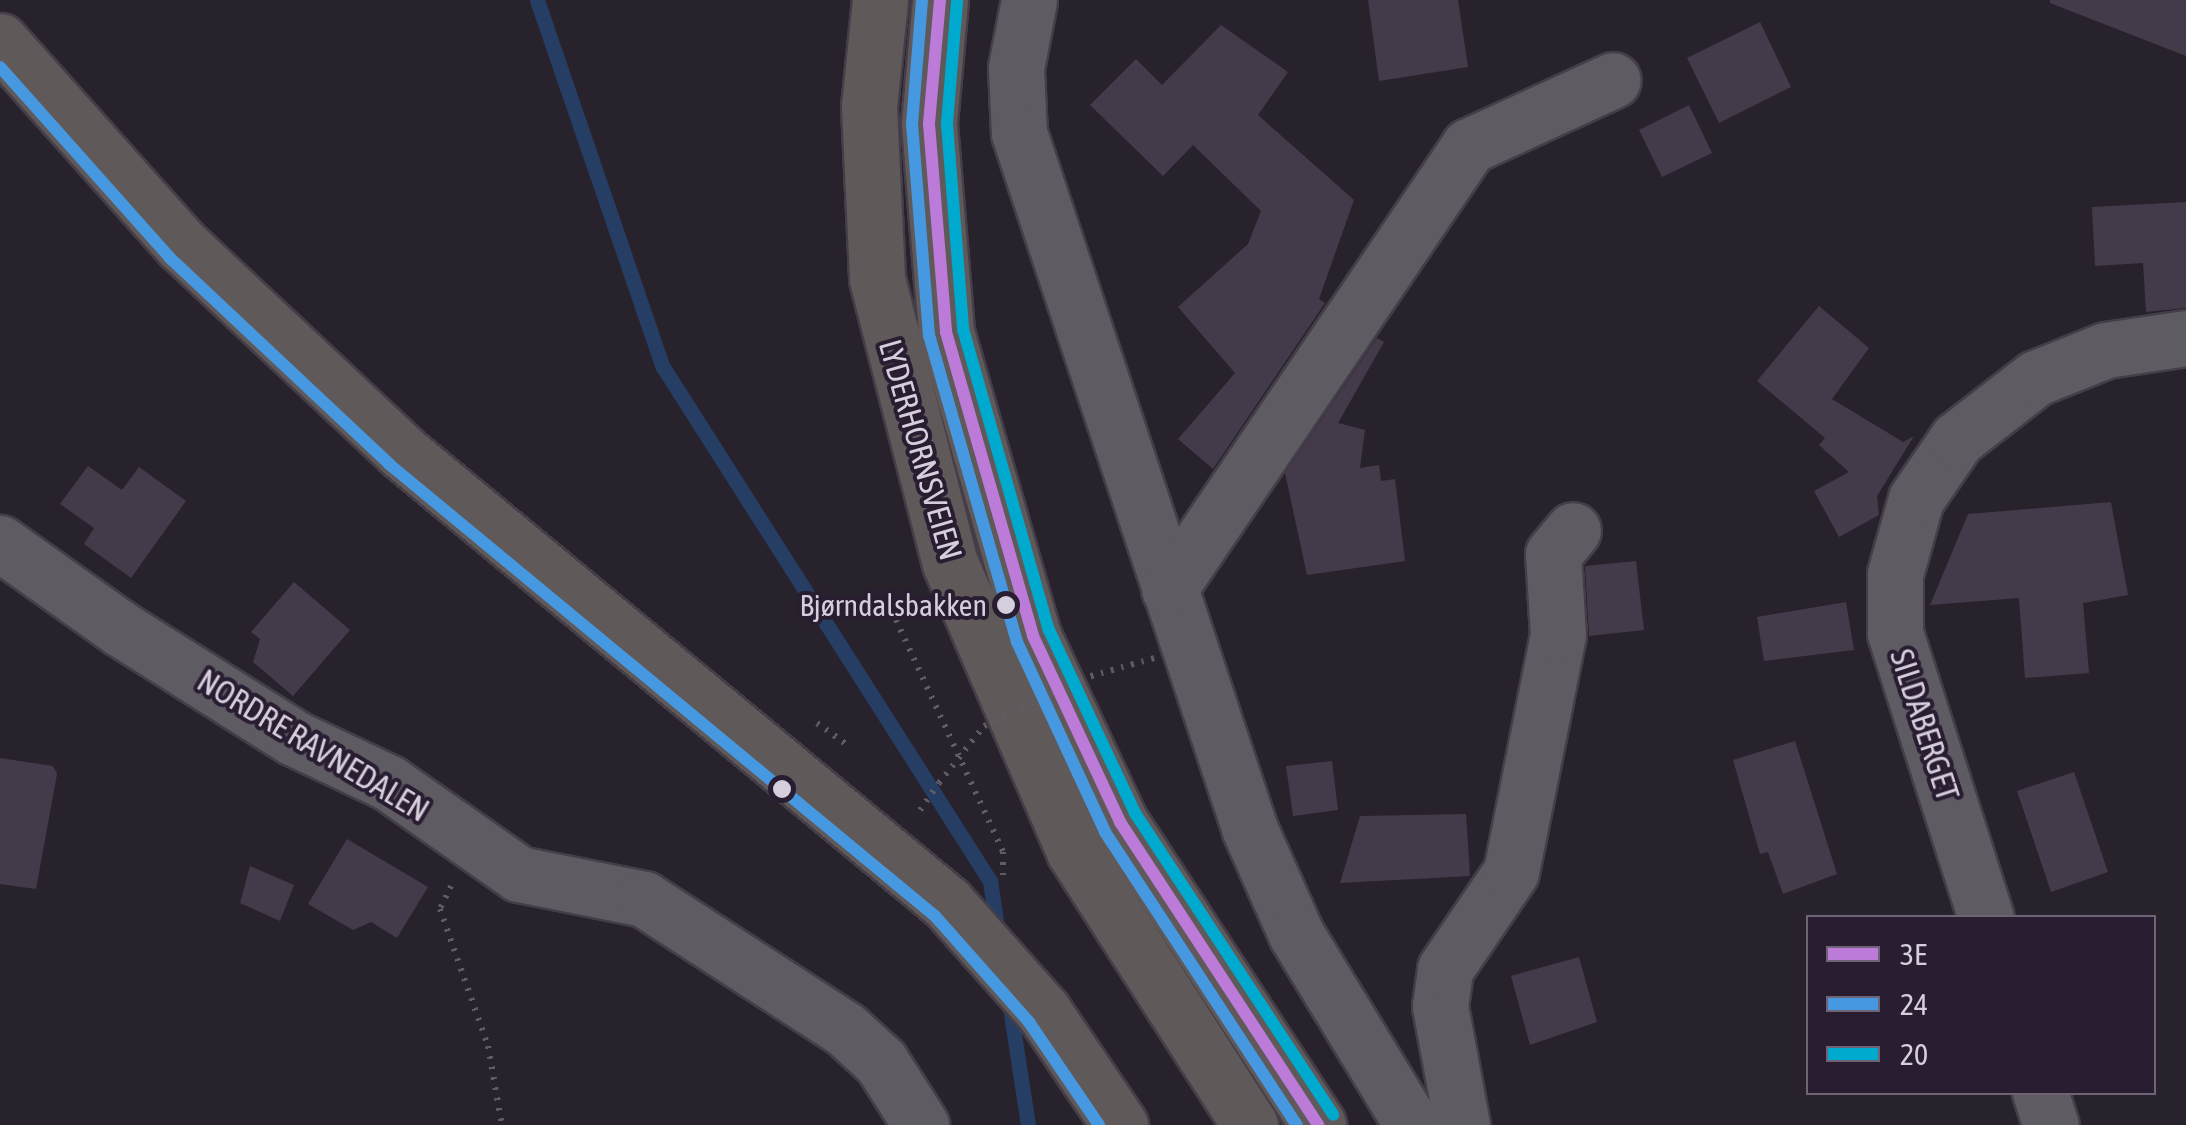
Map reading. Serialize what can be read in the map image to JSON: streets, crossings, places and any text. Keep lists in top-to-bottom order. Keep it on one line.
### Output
{"streets":{"main road":["LYDERHORNSVEIEN"],"street":["SILDABERGET","NORDRE RAVNEDALEN"]},"places":["Bjørndalsbakken"],"lines":["transit line 3E","transit line 24","transit line 20"],"legend":["3E","24","20"]}
